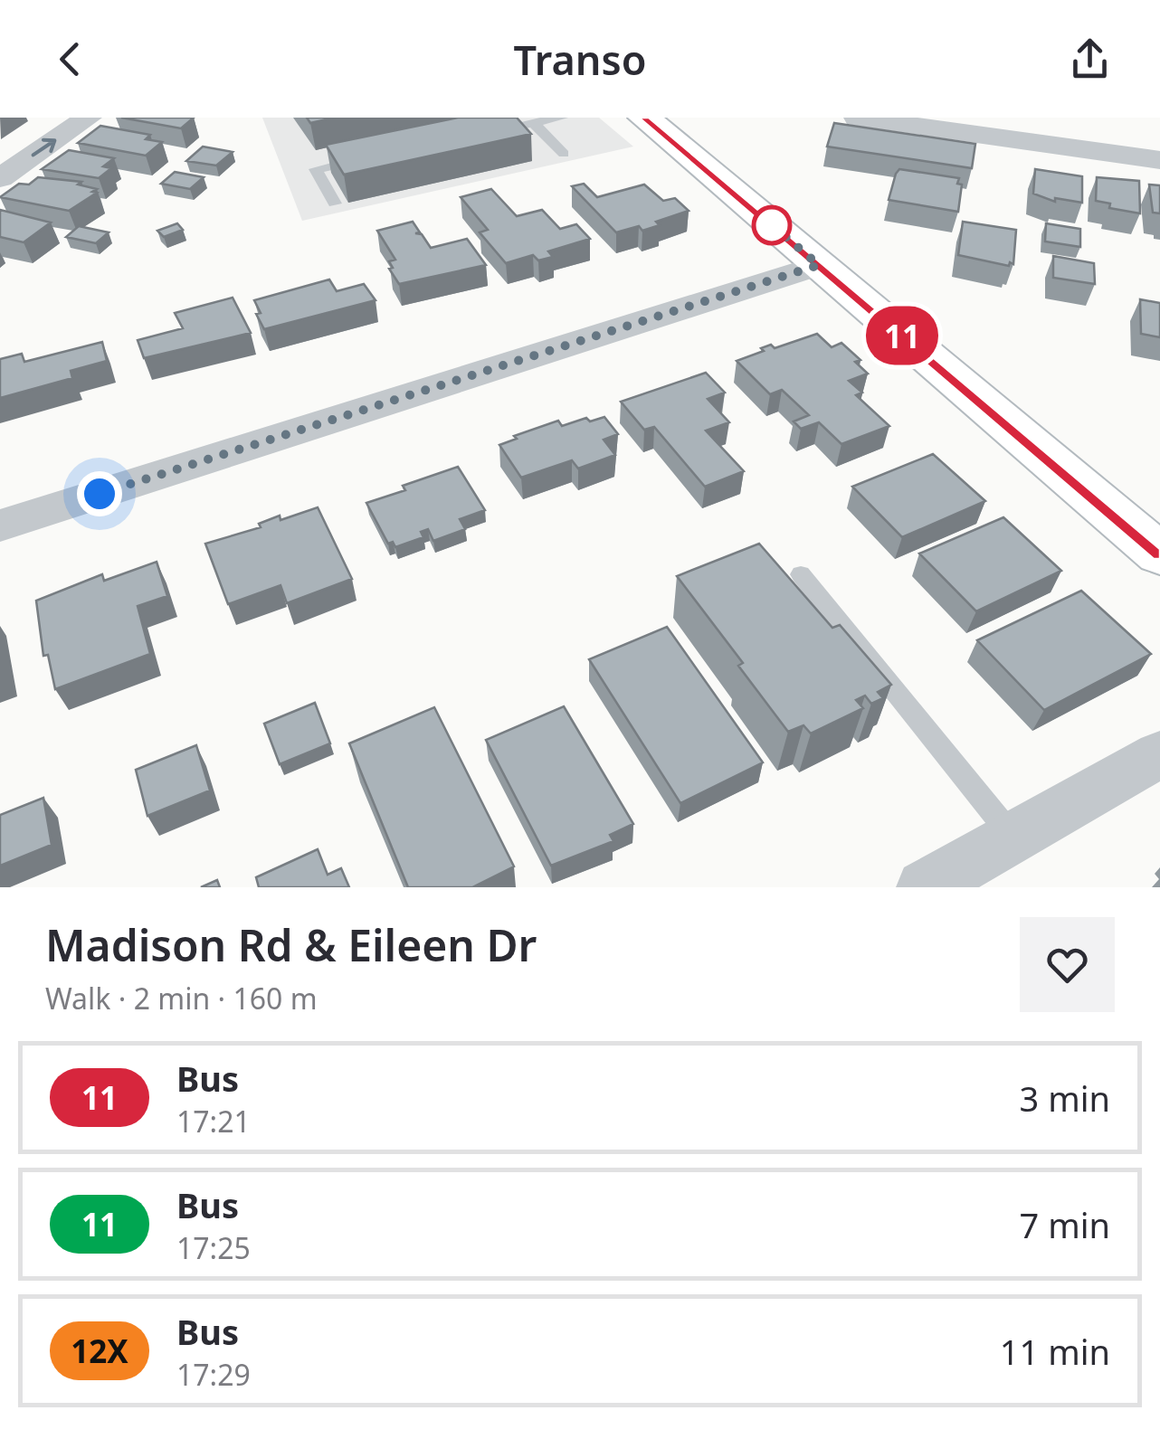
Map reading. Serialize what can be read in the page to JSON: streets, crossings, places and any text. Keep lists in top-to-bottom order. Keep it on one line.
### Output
{"lines":["bus line 11"],"page":{"header":"Transo","on_map":"11","heading":["Madison Rd & Eileen Dr","Walk · 2 min · 160 m"],"list":[{"mark":"11","name":"Bus","note":"17:21","value":"3 min"},{"mark":"11","name":"Bus","note":"17:25","value":"7 min"},{"mark":"12X","name":"Bus","note":"17:29","value":"11 min"}]}}
